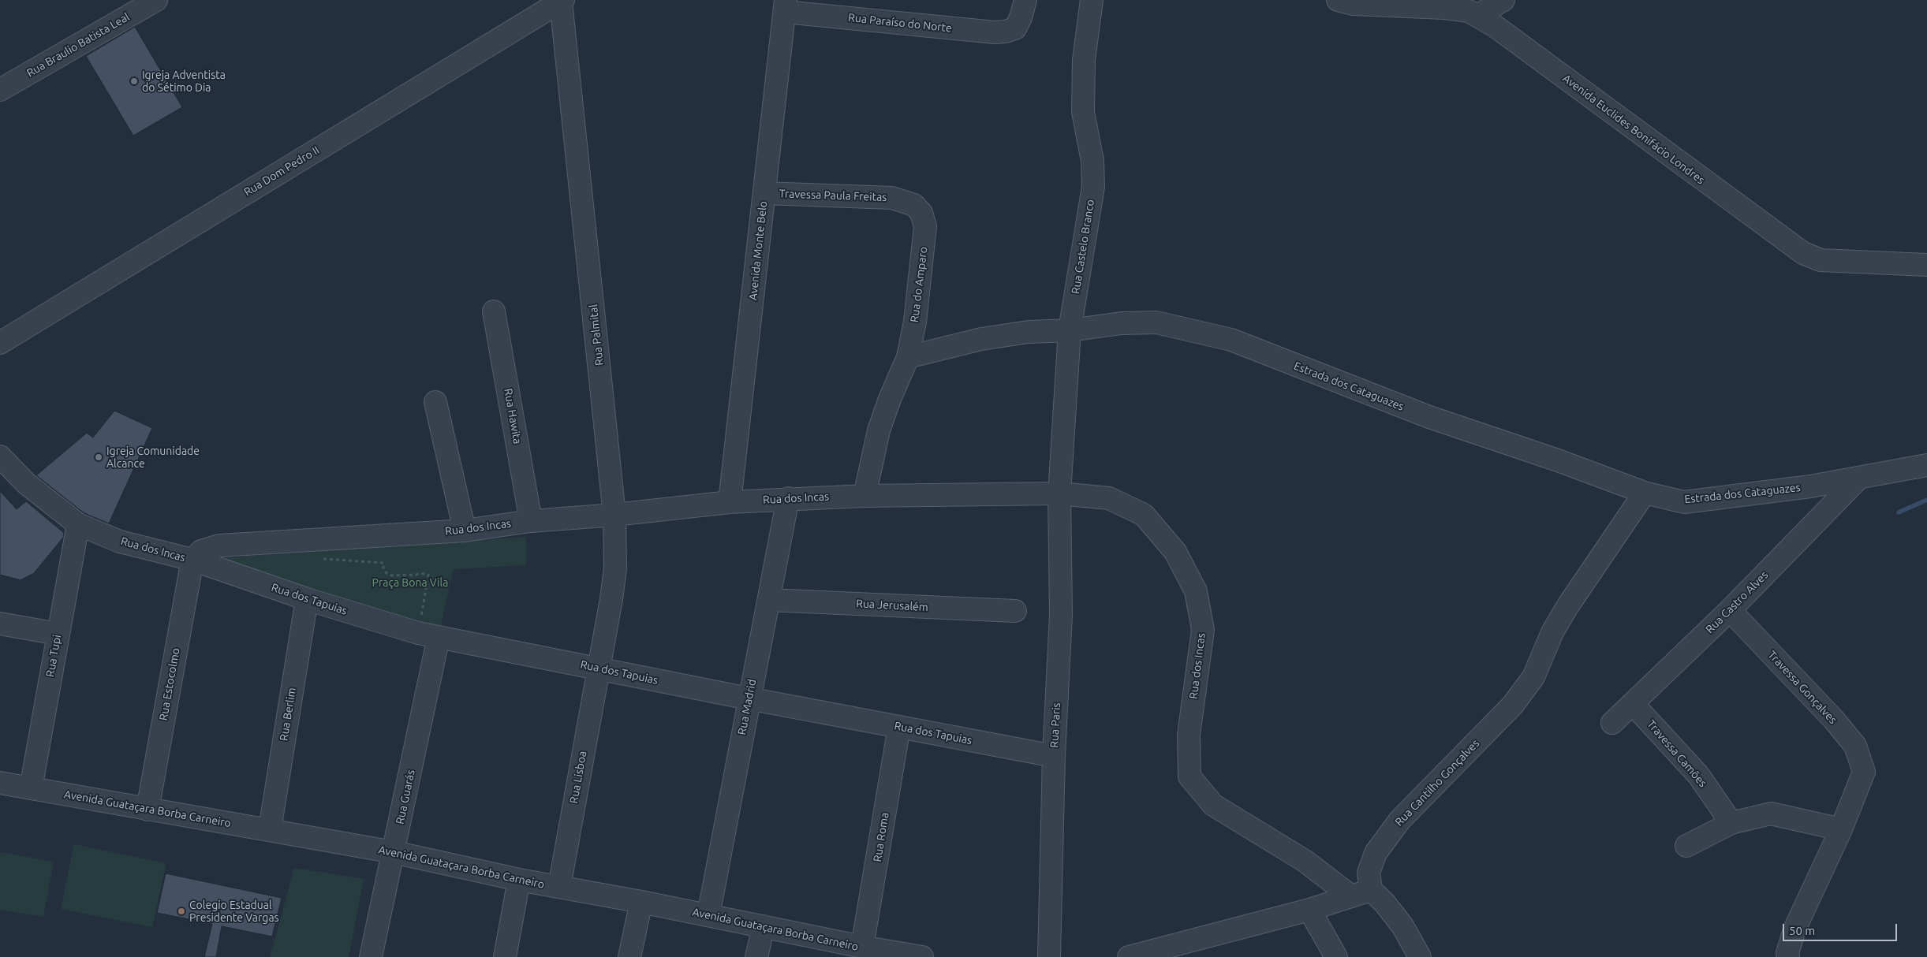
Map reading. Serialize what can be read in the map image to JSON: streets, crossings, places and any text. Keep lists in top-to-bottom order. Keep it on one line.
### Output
{"streets":{"street":["Rua Paraíso do Norte","Rua Braulio Batista Leal","Avenida Euclides Bonifácio Londres","Rua Dom Pedro II","Travessa Paula Freitas","Rua Castelo Branco","Avenida Monte Belo","Rua do Amparo","Rua Palmital","Estrada dos Cataguazes","Rua Hawita","Rua dos Incas","Rua dos Tapuias","Rua Castro Alves","Rua Jerusalém","Rua Tupi","Rua Estocolmo","Travessa Gonçalves","Rua Madrid","Rua Berlim","Rua Paris","Travessa Camões","Rua Lisboa","Rua Cantilho Gonçalves","Rua Guarás","Avenida Guataçara Borba Carneiro","Rua Roma"]},"crossings":[["Rua Paraíso do Norte","Avenida Monte Belo"],["Rua Dom Pedro II","Rua Palmital"],["Travessa Paula Freitas","Avenida Monte Belo"],["Travessa Paula Freitas","Rua do Amparo"],["Rua Castelo Branco","Estrada dos Cataguazes"],["Rua Castelo Branco","Rua dos Incas"],["Rua Castelo Branco","Rua Paris"],["Avenida Monte Belo","Rua dos Incas"],["Rua do Amparo","Estrada dos Cataguazes"],["Rua Palmital","Rua dos Incas"],["Rua Palmital","Rua dos Tapuias"],["Rua Palmital","Rua Lisboa"],["Estrada dos Cataguazes","Rua Castro Alves"],["Estrada dos Cataguazes","Rua Cantilho Gonçalves"],["Rua Hawita","Rua dos Incas"],["Rua dos Incas","Rua dos Tapuias"],["Rua dos Incas","Rua Tupi"],["Rua dos Incas","Rua Estocolmo"],["Rua dos Incas","Rua Madrid"],["Rua dos Incas","Rua Paris"],["Rua dos Incas","Rua Cantilho Gonçalves"],["Rua dos Tapuias","Rua Estocolmo"],["Rua dos Tapuias","Rua Madrid"],["Rua dos Tapuias","Rua Berlim"],["Rua dos Tapuias","Rua Paris"],["Rua dos Tapuias","Rua Lisboa"],["Rua dos Tapuias","Rua Guarás"],["Rua dos Tapuias","Rua Roma"],["Rua Castro Alves","Travessa Gonçalves"],["Rua Castro Alves","Travessa Camões"],["Rua Jerusalém","Rua Madrid"],["Rua Tupi","Avenida Guataçara Borba Carneiro"],["Rua Estocolmo","Avenida Guataçara Borba Carneiro"],["Rua Madrid","Avenida Guataçara Borba Carneiro"],["Rua Berlim","Avenida Guataçara Borba Carneiro"],["Rua Lisboa","Avenida Guataçara Borba Carneiro"],["Rua Guarás","Avenida Guataçara Borba Carneiro"],["Avenida Guataçara Borba Carneiro","Rua Roma"]],"parks":["Praça Bona Vila"],"places":["Igreja Adventista do Sétimo Dia","Igreja Comunidade Alcance","Colegio Estadual Presidente Vargas"],"scale_bar":"50 m"}
